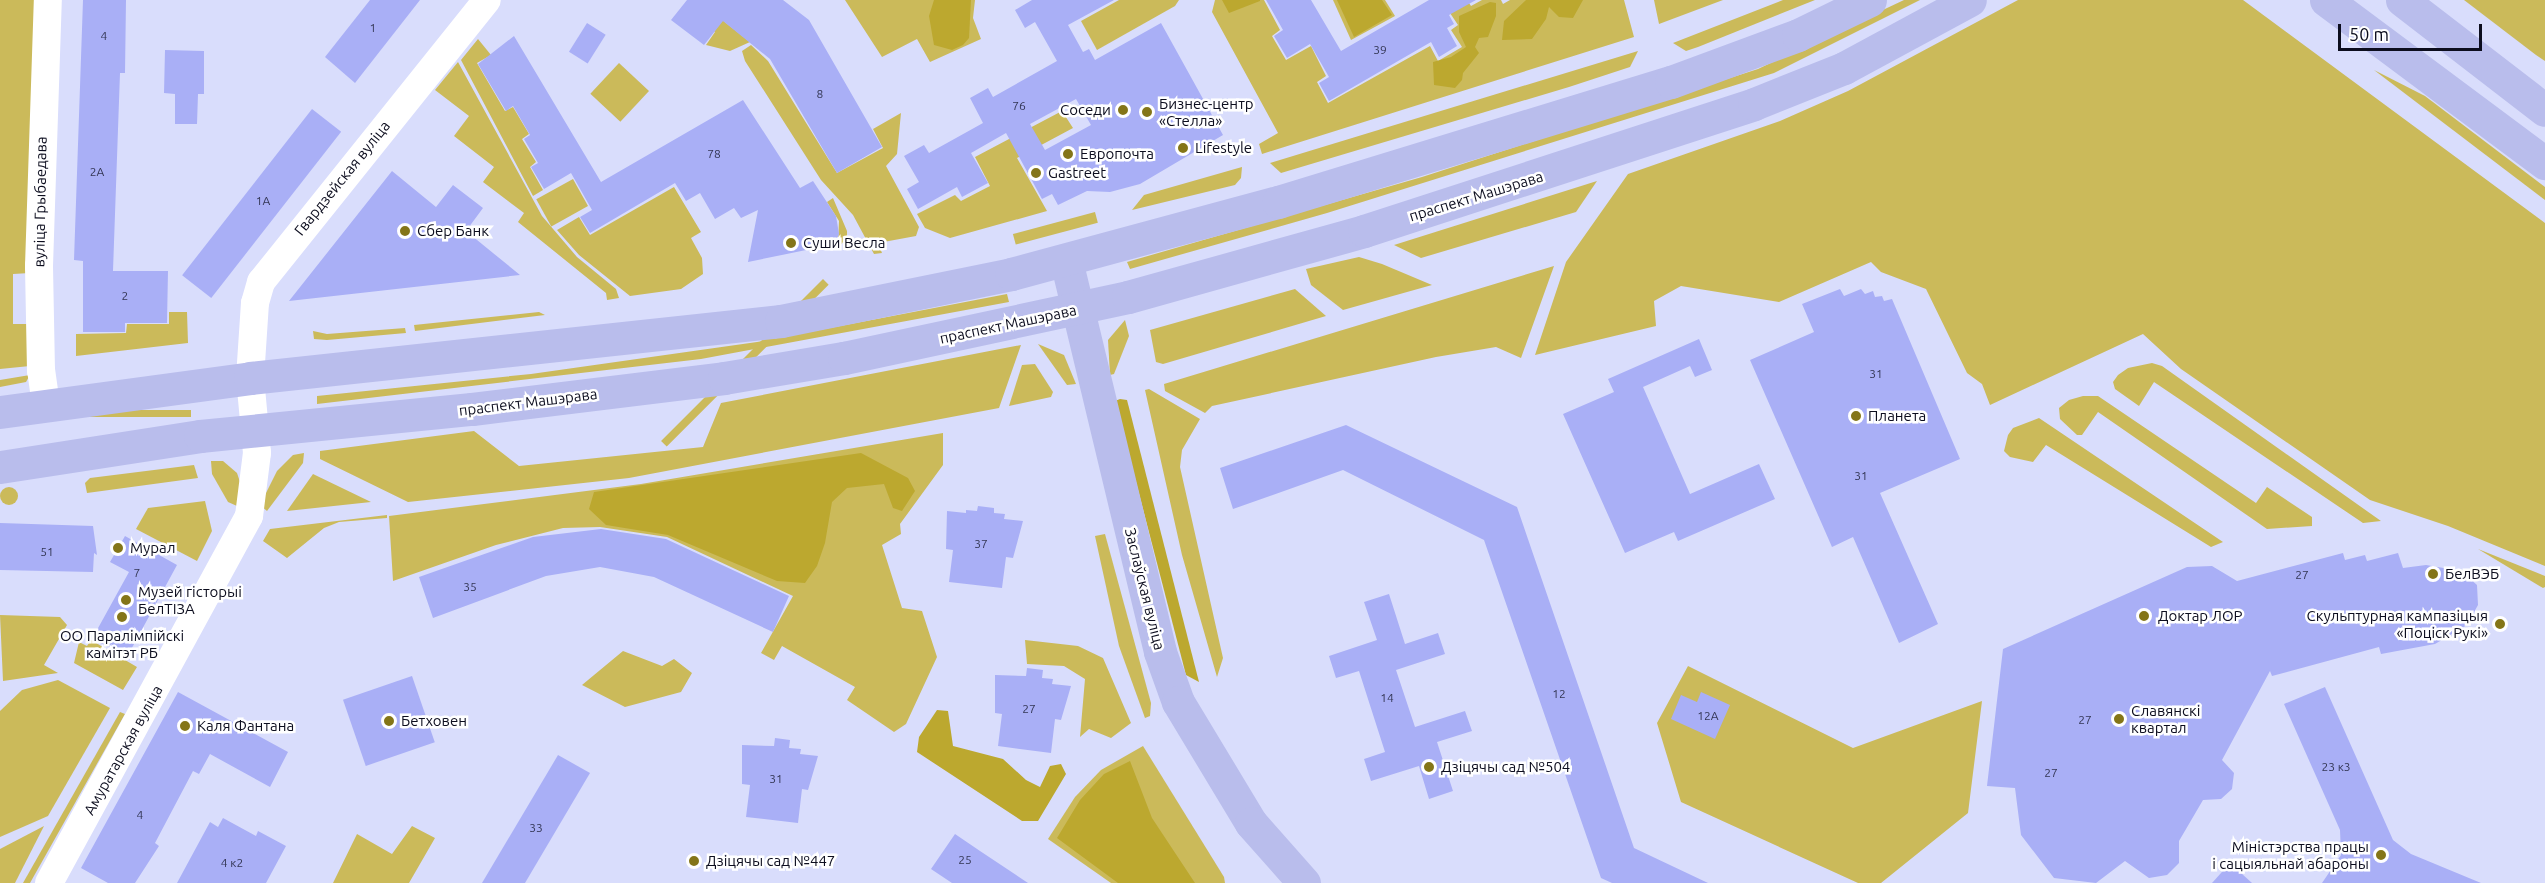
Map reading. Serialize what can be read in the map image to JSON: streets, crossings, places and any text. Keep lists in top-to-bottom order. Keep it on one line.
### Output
{"streets":{"main road":["праспект Машэрава","Заслаўская вуліца"],"street":["Гвардзейская вуліца","вуліца Грыбаедава","Амуратарская вуліца"]},"crossings":[["Гвардзейская вуліца","Амуратарская вуліца"],["праспект Машэрава","Заслаўская вуліца"],["праспект Машэрава","Амуратарская вуліца"]],"places":["Соседи","Бизнес-центр «Стелла»","Lifestyle","Европочта","Gastreet","Сбер Банк","Суши Весла","Планета","Мурал","БелВЭБ","Музей гісторыі БелТІЗА","Доктар ЛОР","OO Паралімпійскі камітэт РБ","Скульптурная кампазіцыя «Поціск Рукі»","Славянскі квартал","Бетховен","Каля Фантана","Дзіцячы сад №504","Міністэрства працы і сацыяльнай абароны","Дзіцячы сад №447"],"house_numbers":["1","4","39","8","76","78","2А","1А","2","31","31","37","51","7","27","35","12","14","27","12А","27","23 к3","27","31","4","33","25","4 к2"],"scale_bar":"50 m"}
